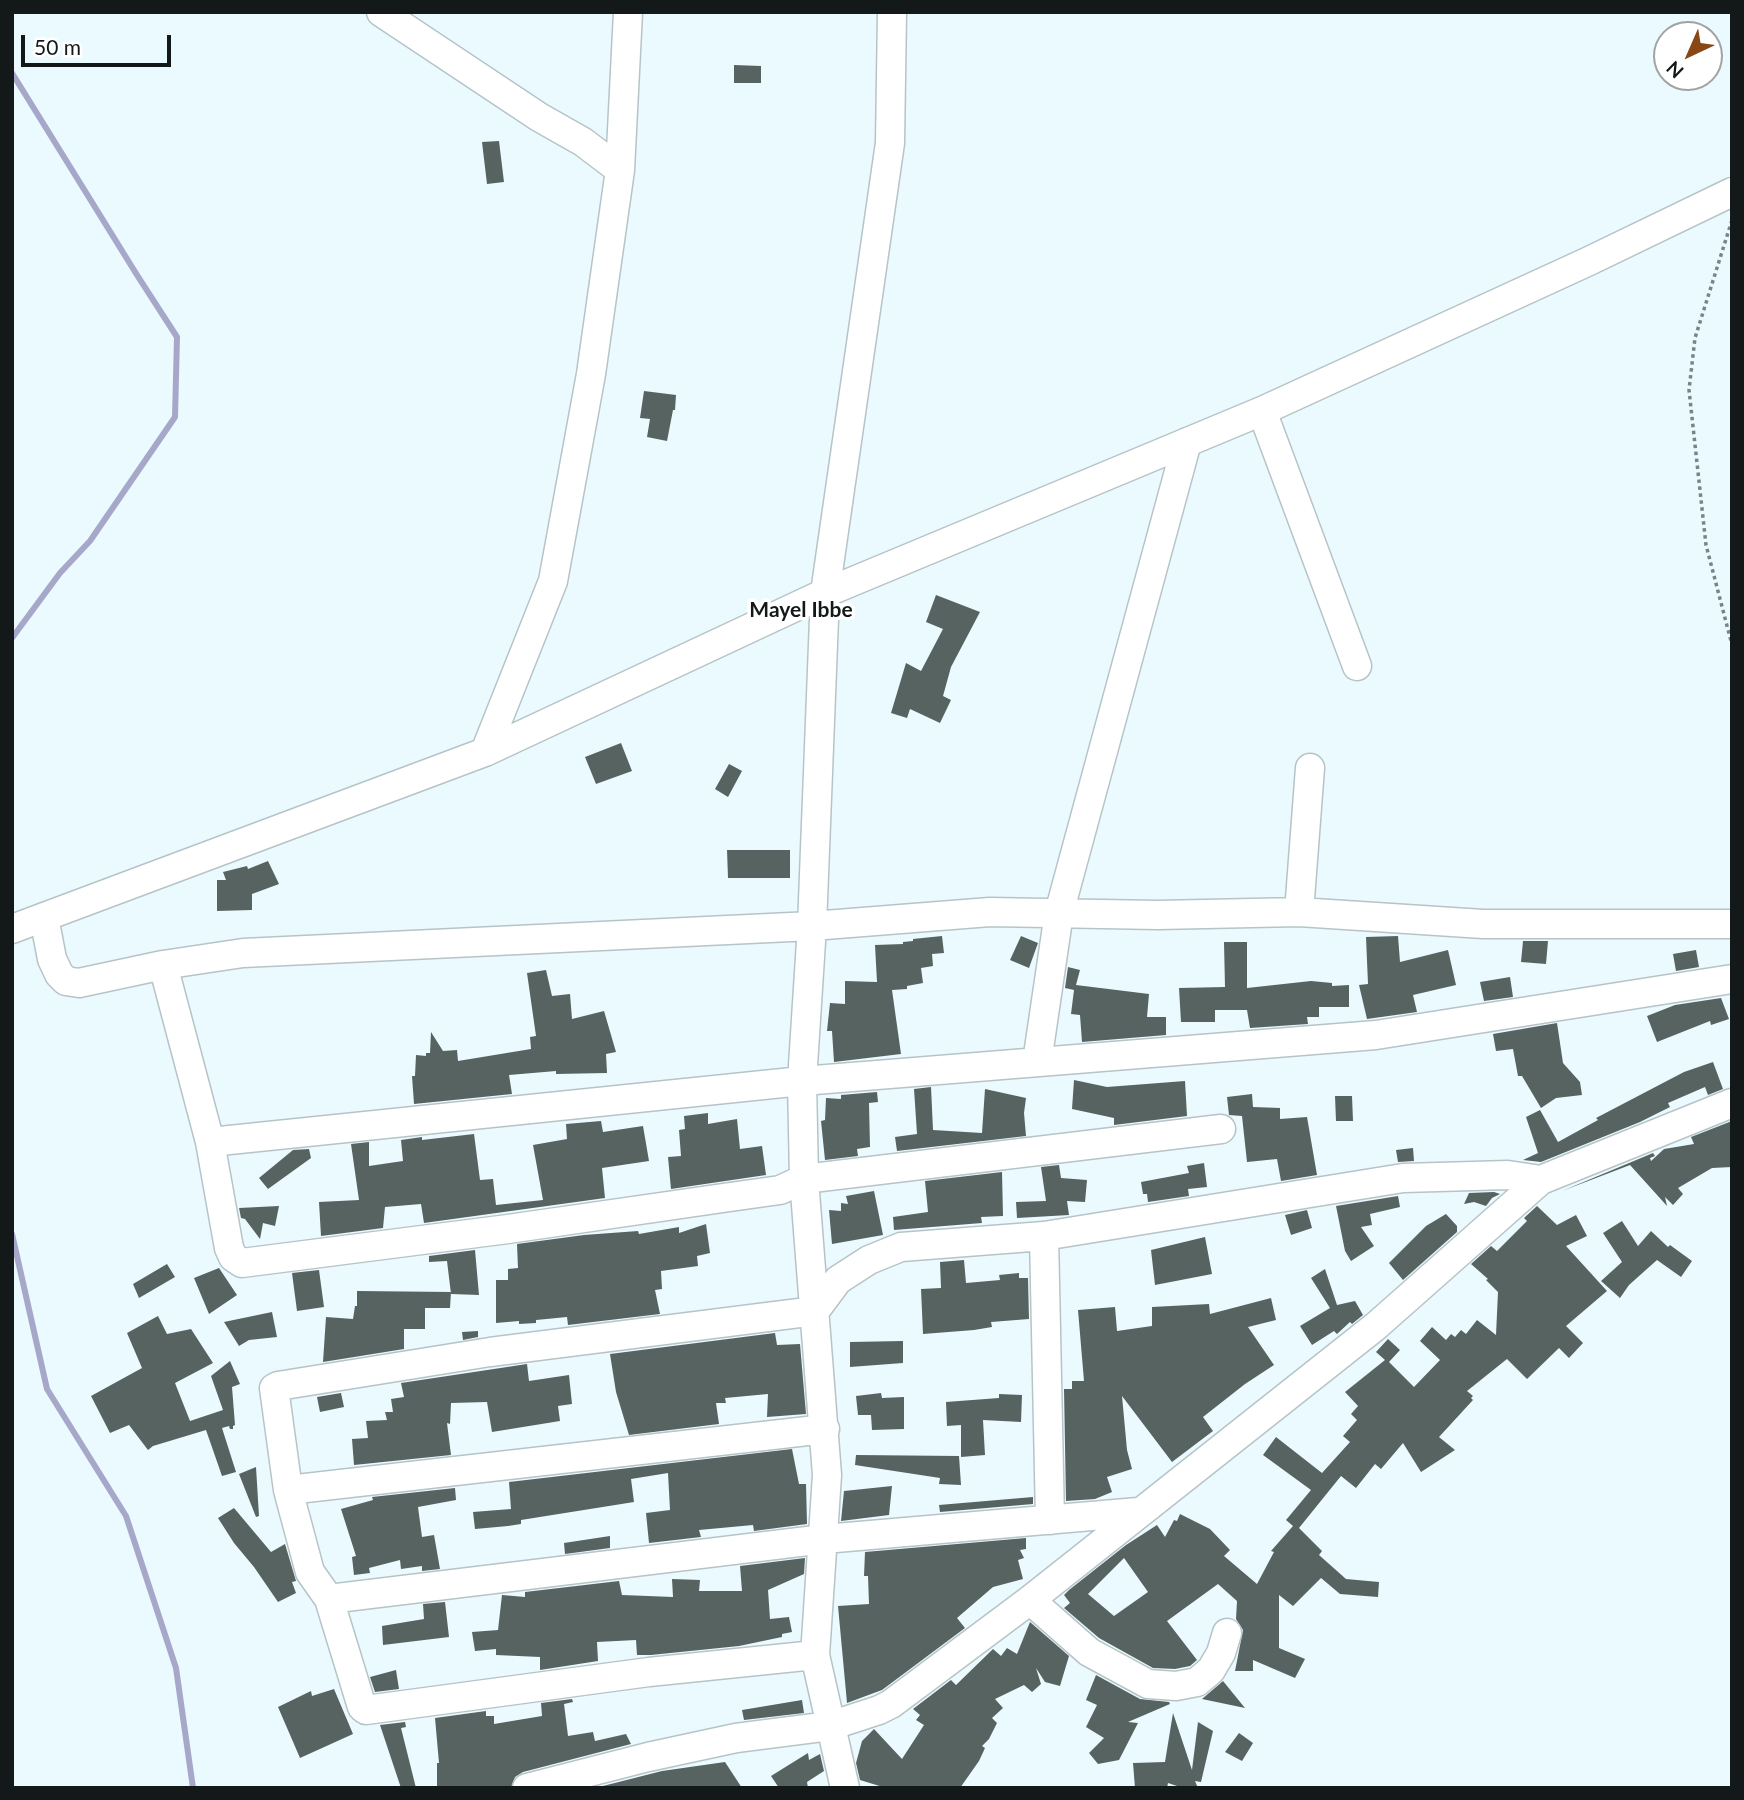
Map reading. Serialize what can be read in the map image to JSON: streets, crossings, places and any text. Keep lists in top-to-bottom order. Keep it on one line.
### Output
{"districts":["Mayel Ibbe"],"scale_bar":"50 m","north":"bottom left"}
